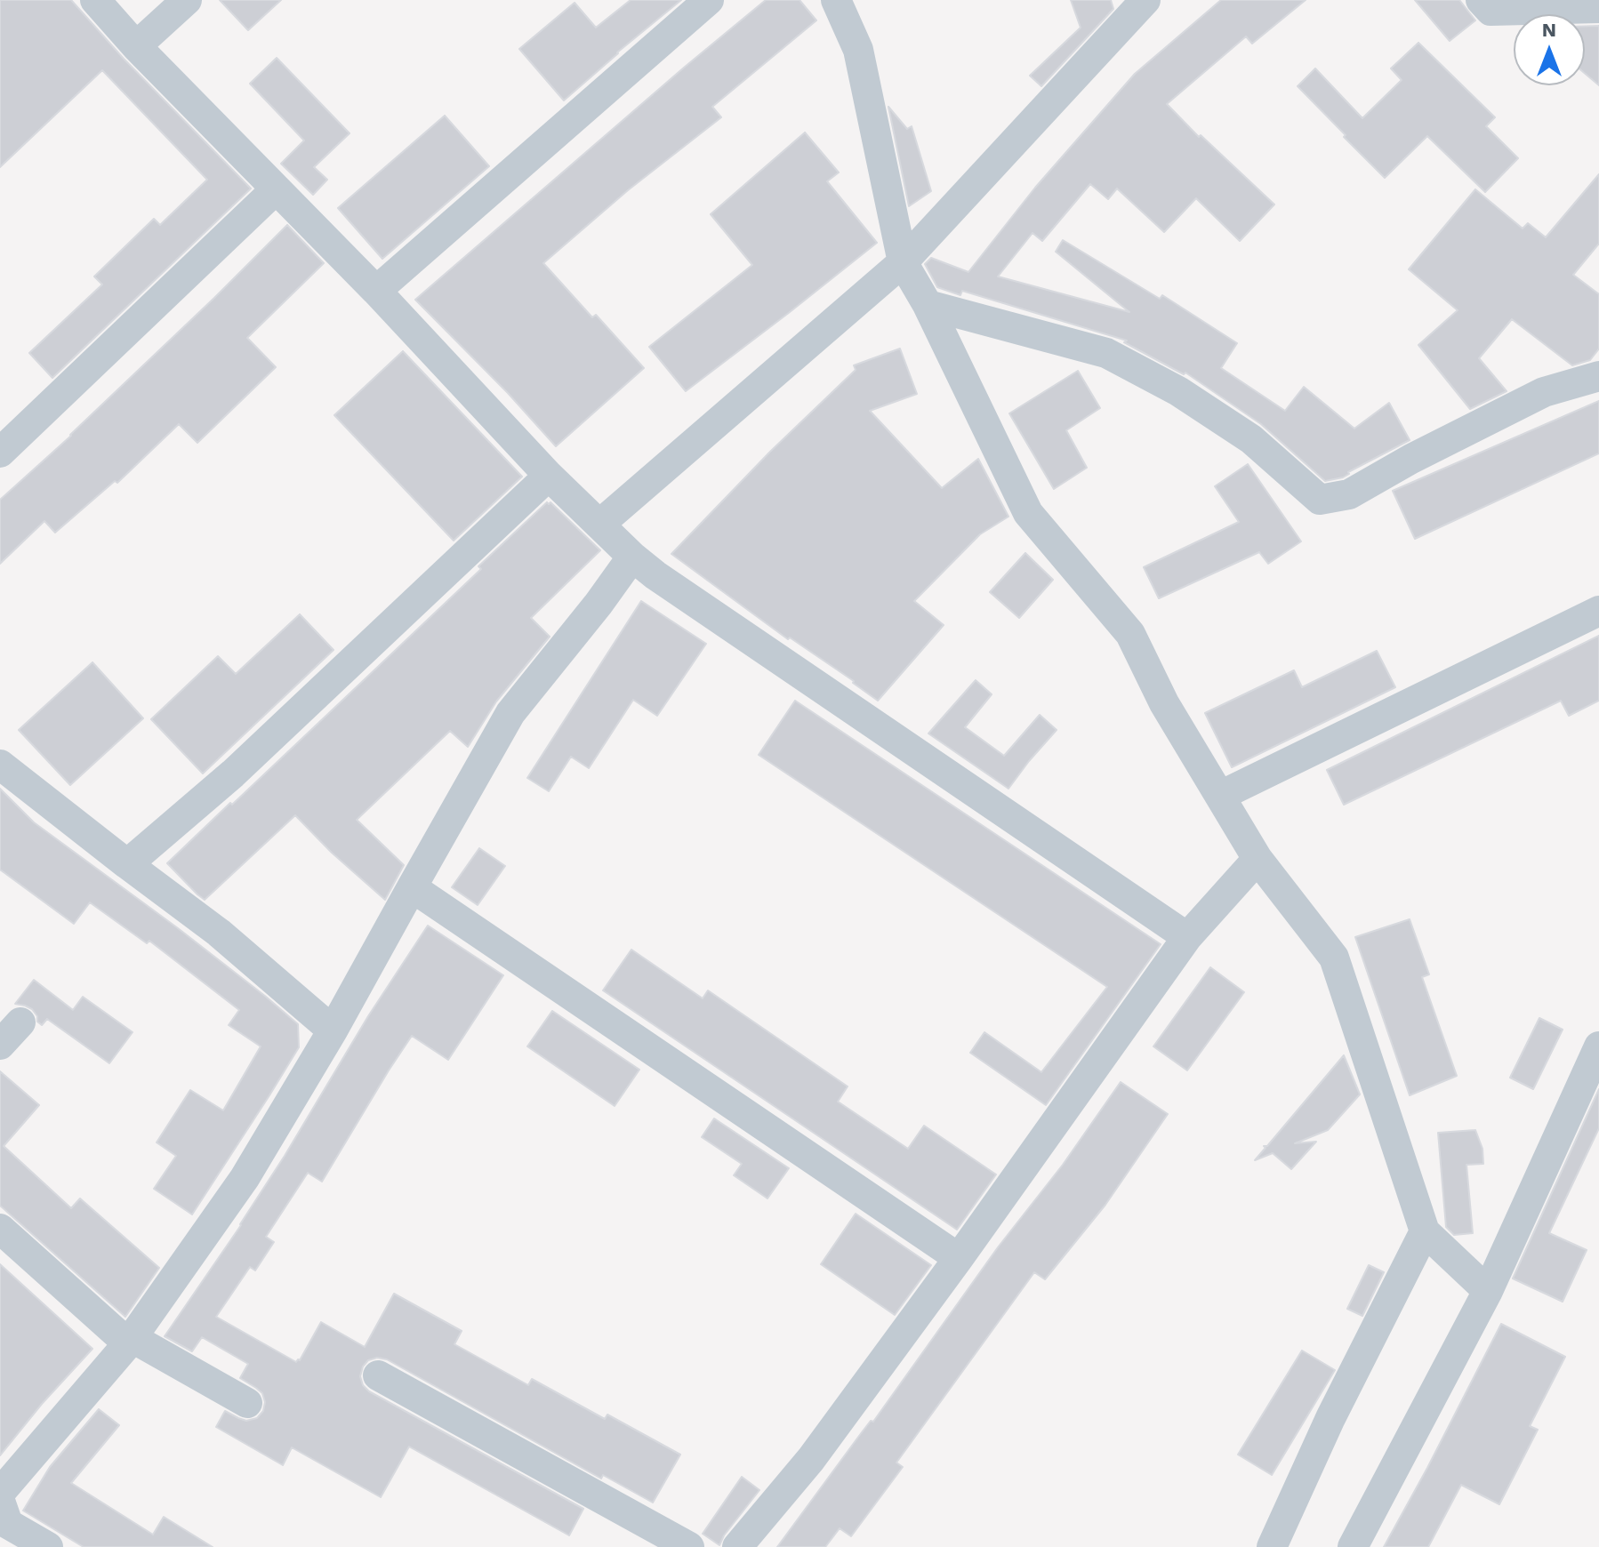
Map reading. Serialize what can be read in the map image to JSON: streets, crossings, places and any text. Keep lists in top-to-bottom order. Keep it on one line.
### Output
{"north":"top"}
